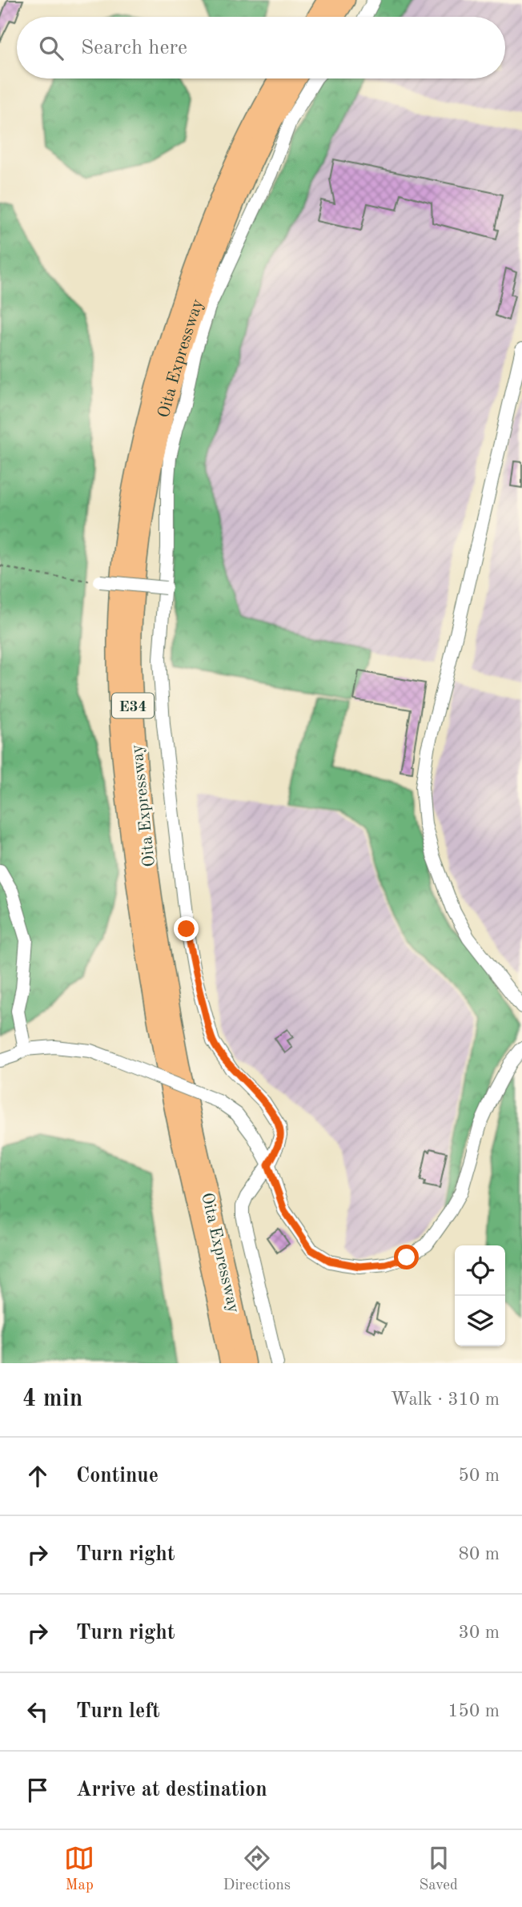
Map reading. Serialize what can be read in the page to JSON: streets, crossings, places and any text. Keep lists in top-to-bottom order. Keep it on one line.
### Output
{"streets":{"highway":["Oita Expressway","E34"]},"page":{"search":"Search here","heading":["4 min","Walk · 310 m"],"list":[["Continue","50 m"],["Turn right","80 m"],["Turn right","30 m"],["Turn left","150 m"],"Arrive at destination"],"nav":["Map","Directions","Saved"]}}
